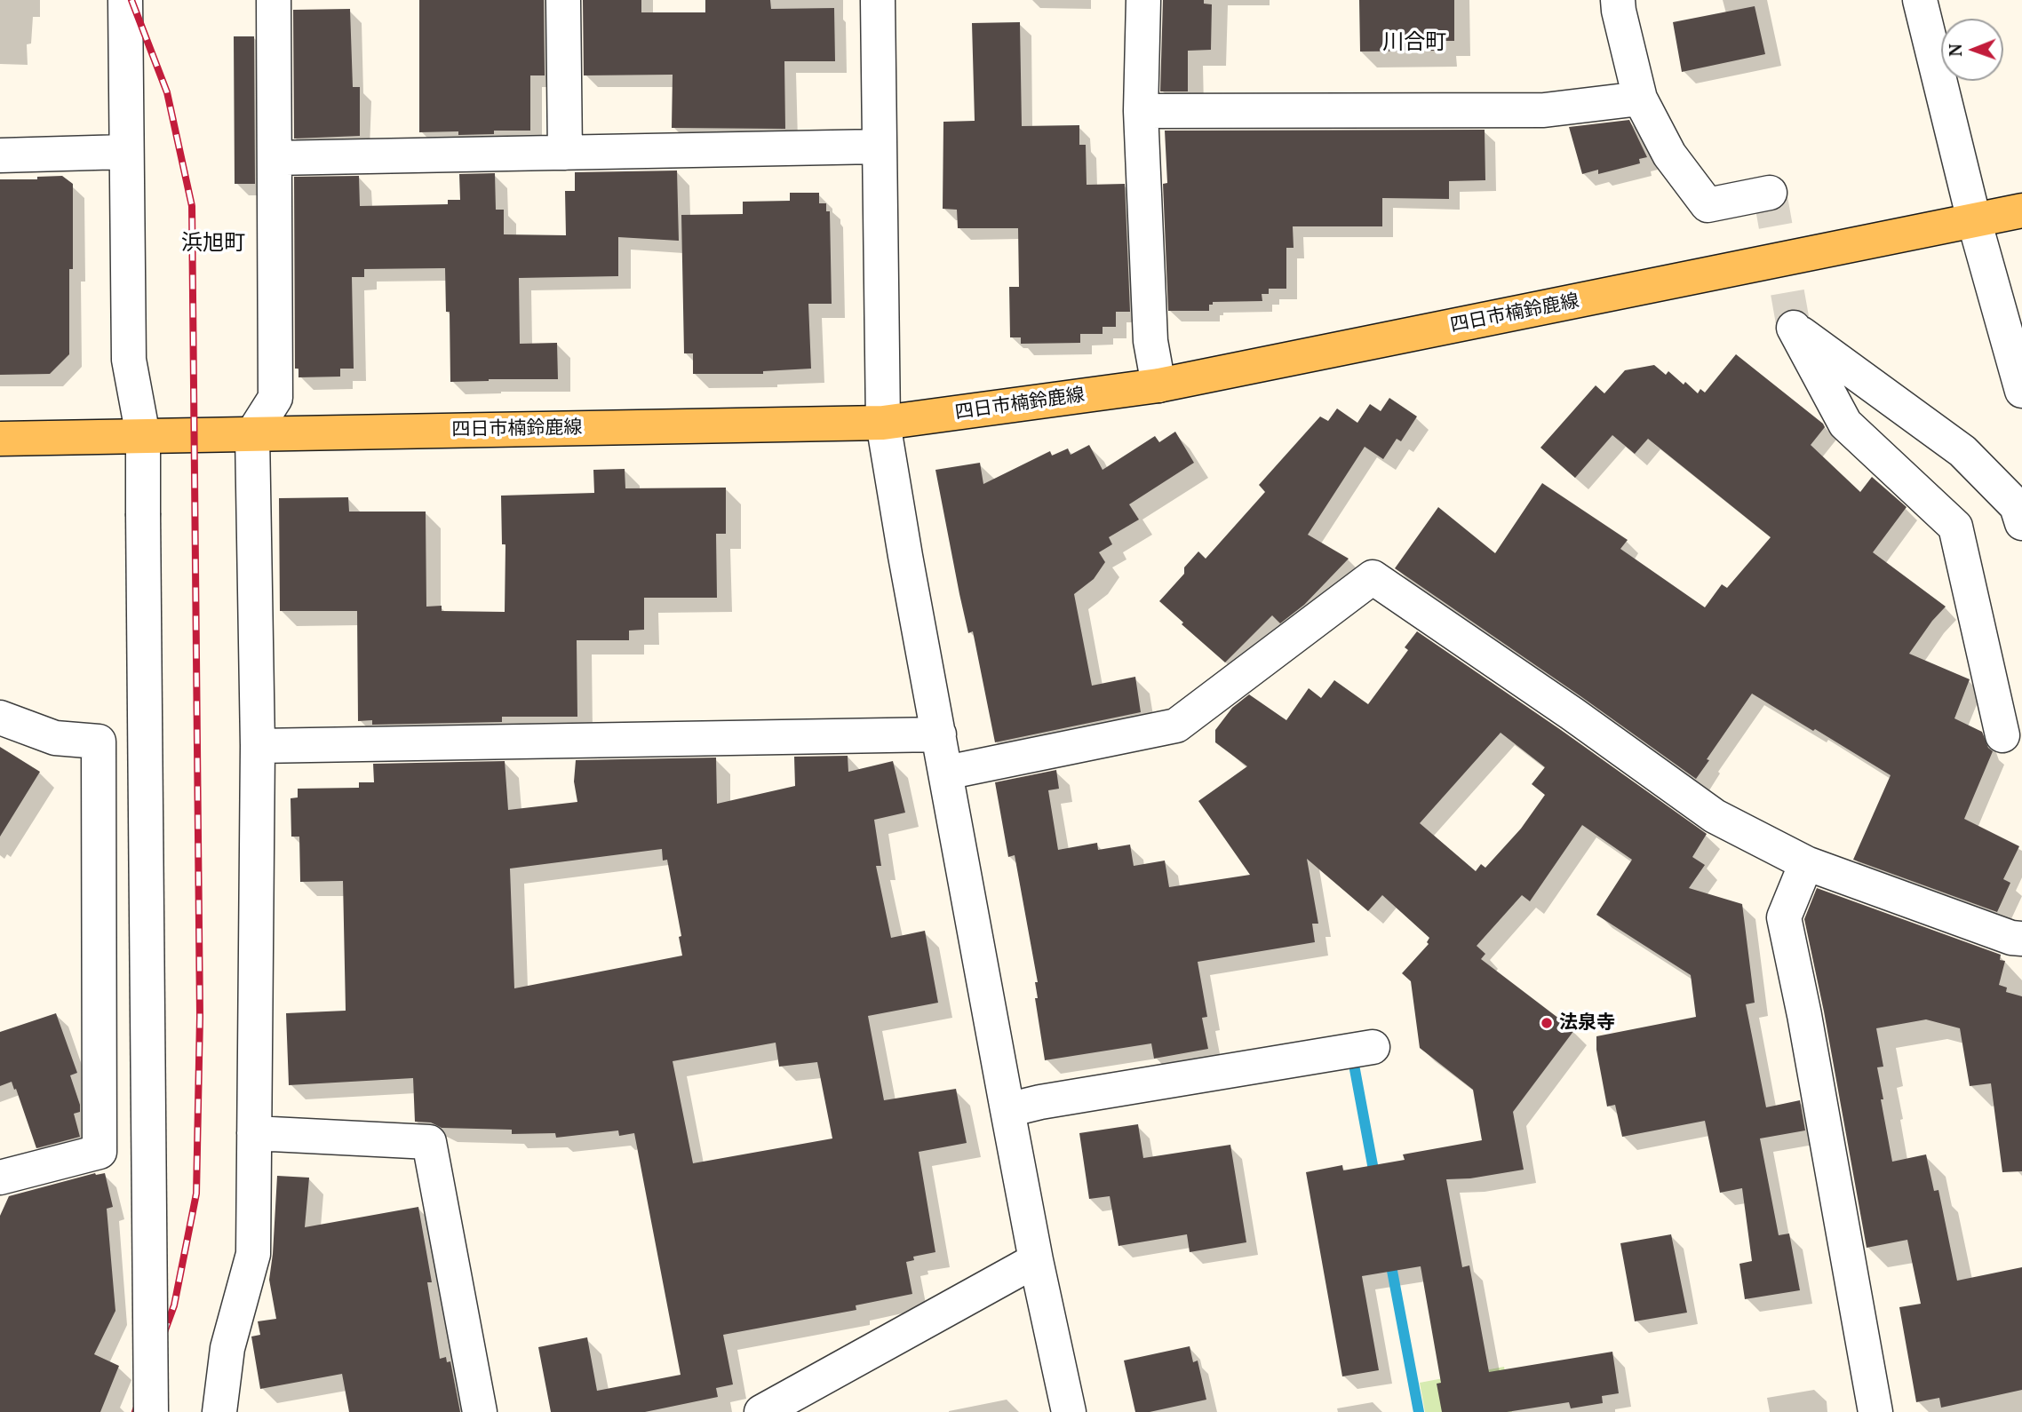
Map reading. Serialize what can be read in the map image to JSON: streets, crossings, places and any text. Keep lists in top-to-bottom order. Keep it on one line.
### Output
{"streets":{"main road":["四日市楠鈴鹿線"]},"districts":["川合町","浜旭町"],"places":["法泉寺"],"north":"left"}
